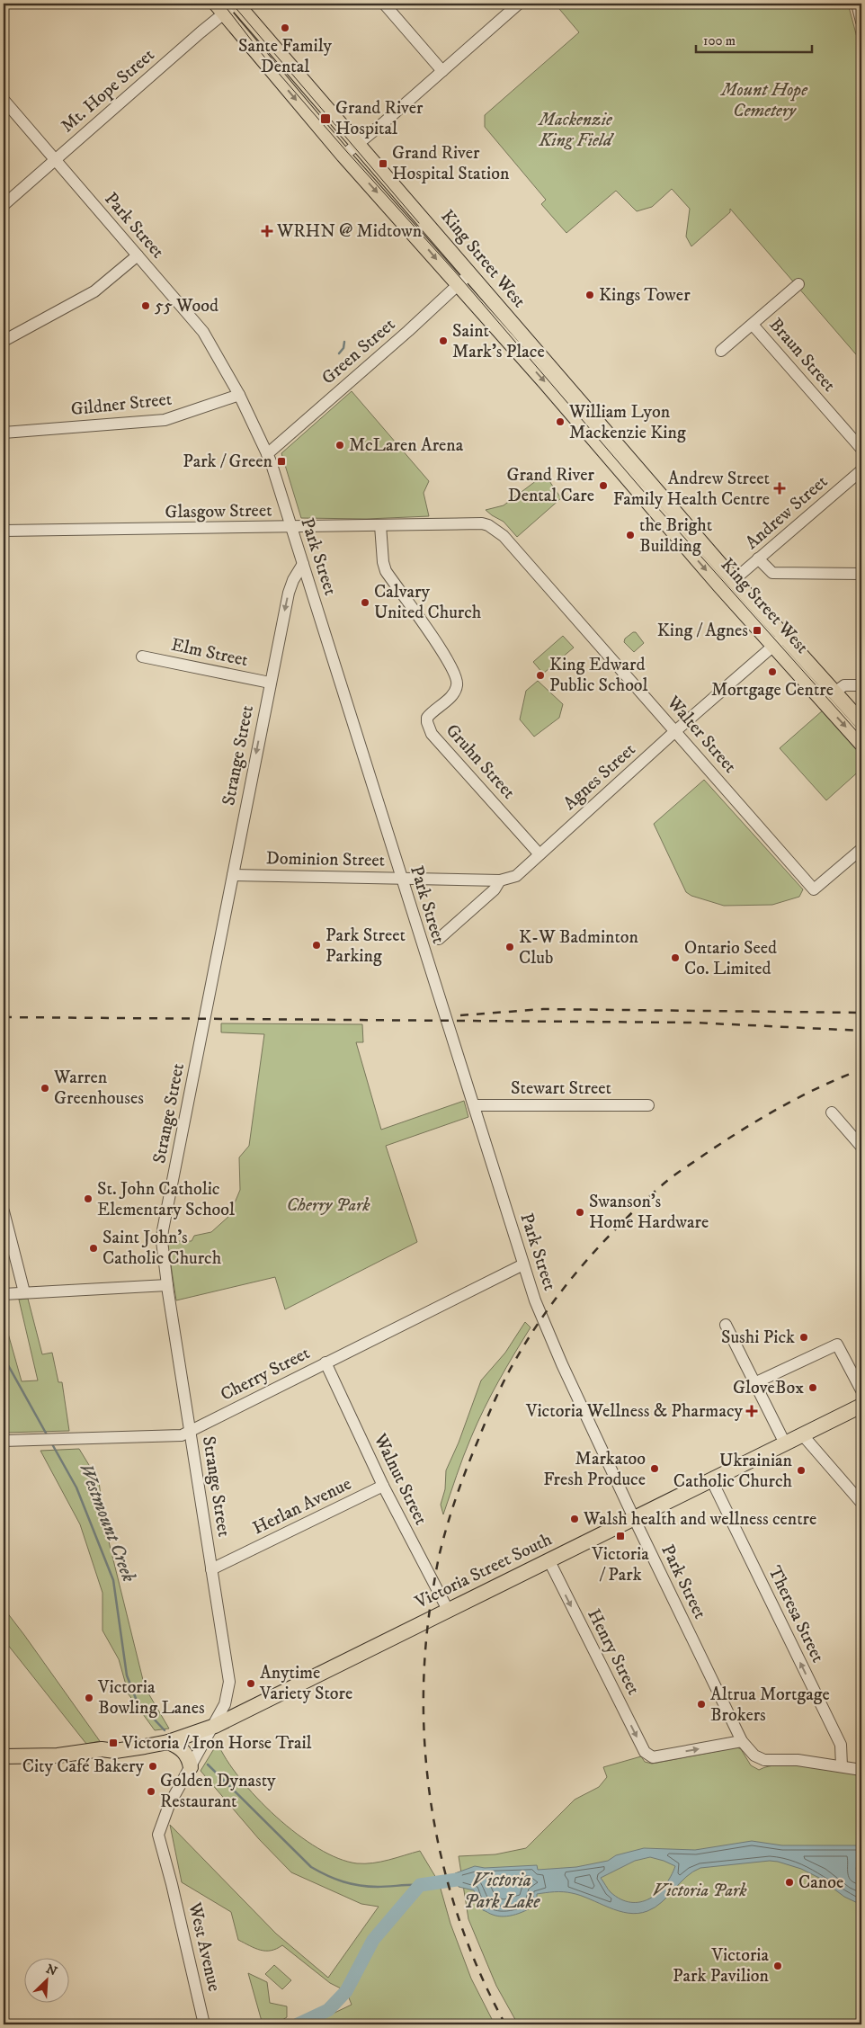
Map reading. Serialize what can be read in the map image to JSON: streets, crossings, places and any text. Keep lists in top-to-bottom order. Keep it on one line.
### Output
{"streets":{"main road":["King Street West","Victoria Street South"],"street":["Mt. Hope Street","Park Street","Green Street","Braun Street","Gildner Street","Glasgow Street","Andrew Street","Elm Street","Walter Street","Strange Street","Gruhn Street","Agnes Street","Dominion Street","Stewart Street","Cherry Street","Walnut Street","Herlan Avenue","Theresa Street","Henry Street","West Avenue"]},"crossings":[["Mt. Hope Street","Park Street"],["Mt. Hope Street","King Street West"],["Park Street","Green Street"],["Park Street","Gildner Street"],["Park Street","Glasgow Street"],["Park Street","Strange Street"],["Park Street","Dominion Street"],["Park Street","Stewart Street"],["Park Street","Cherry Street"],["Park Street","Victoria Street South"],["Park Street","Theresa Street"],["Park Street","Henry Street"],["King Street West","Green Street"],["King Street West","Andrew Street"],["King Street West","Agnes Street"],["Glasgow Street","Walter Street"],["Glasgow Street","Gruhn Street"],["Elm Street","Strange Street"],["Walter Street","Agnes Street"],["Strange Street","Dominion Street"],["Strange Street","Cherry Street"],["Strange Street","Herlan Avenue"],["Strange Street","Victoria Street South"],["Strange Street","West Avenue"],["Gruhn Street","Agnes Street"],["Agnes Street","Dominion Street"],["Cherry Street","Walnut Street"],["Walnut Street","Herlan Avenue"],["Walnut Street","Victoria Street South"],["Victoria Street South","Theresa Street"],["Victoria Street South","Henry Street"],["Victoria Street South","West Avenue"]],"one_way":["Theresa Street","Henry Street"],"water":["Westmount Creek","Victoria Park Lake"],"parks":["Mount Hope Cemetery","Mackenzie King Field","Cherry Park","Victoria Park"],"places":{"other":["Sante Family Dental","Kings Tower","55 Wood","Saint Mark's Place","William Lyon Mackenzie King","McLaren Arena","Grand River Dental Care","the Bright Building","Calvary United Church","Mortgage Centre","King Edward Public School","Park Street Parking","K-W Badminton Club","Ontario Seed Co. Limited","Warren Greenhouses","St. John Catholic Elementary School","Swanson's Home Hardware","Saint John's Catholic Church","Sushi Pick","GloveBox","Markatoo Fresh Produce","Ukrainian Catholic Church","Walsh health and wellness centre","Anytime Variety Store","Victoria Bowling Lanes","Altrua Mortgage Brokers","City Café Bakery","Golden Dynasty Restaurant","Canoe","Victoria Park Pavilion"],"transit":["Grand River Hospital","Grand River Hospital Station","Park / Green","King / Agnes","Victoria / Park","Victoria / Iron Horse Trail"],"health":["WRHN @ Midtown","Andrew Street Family Health Centre","Victoria Wellness & Pharmacy"]},"scale_bar":"100 m","north":"top right"}
